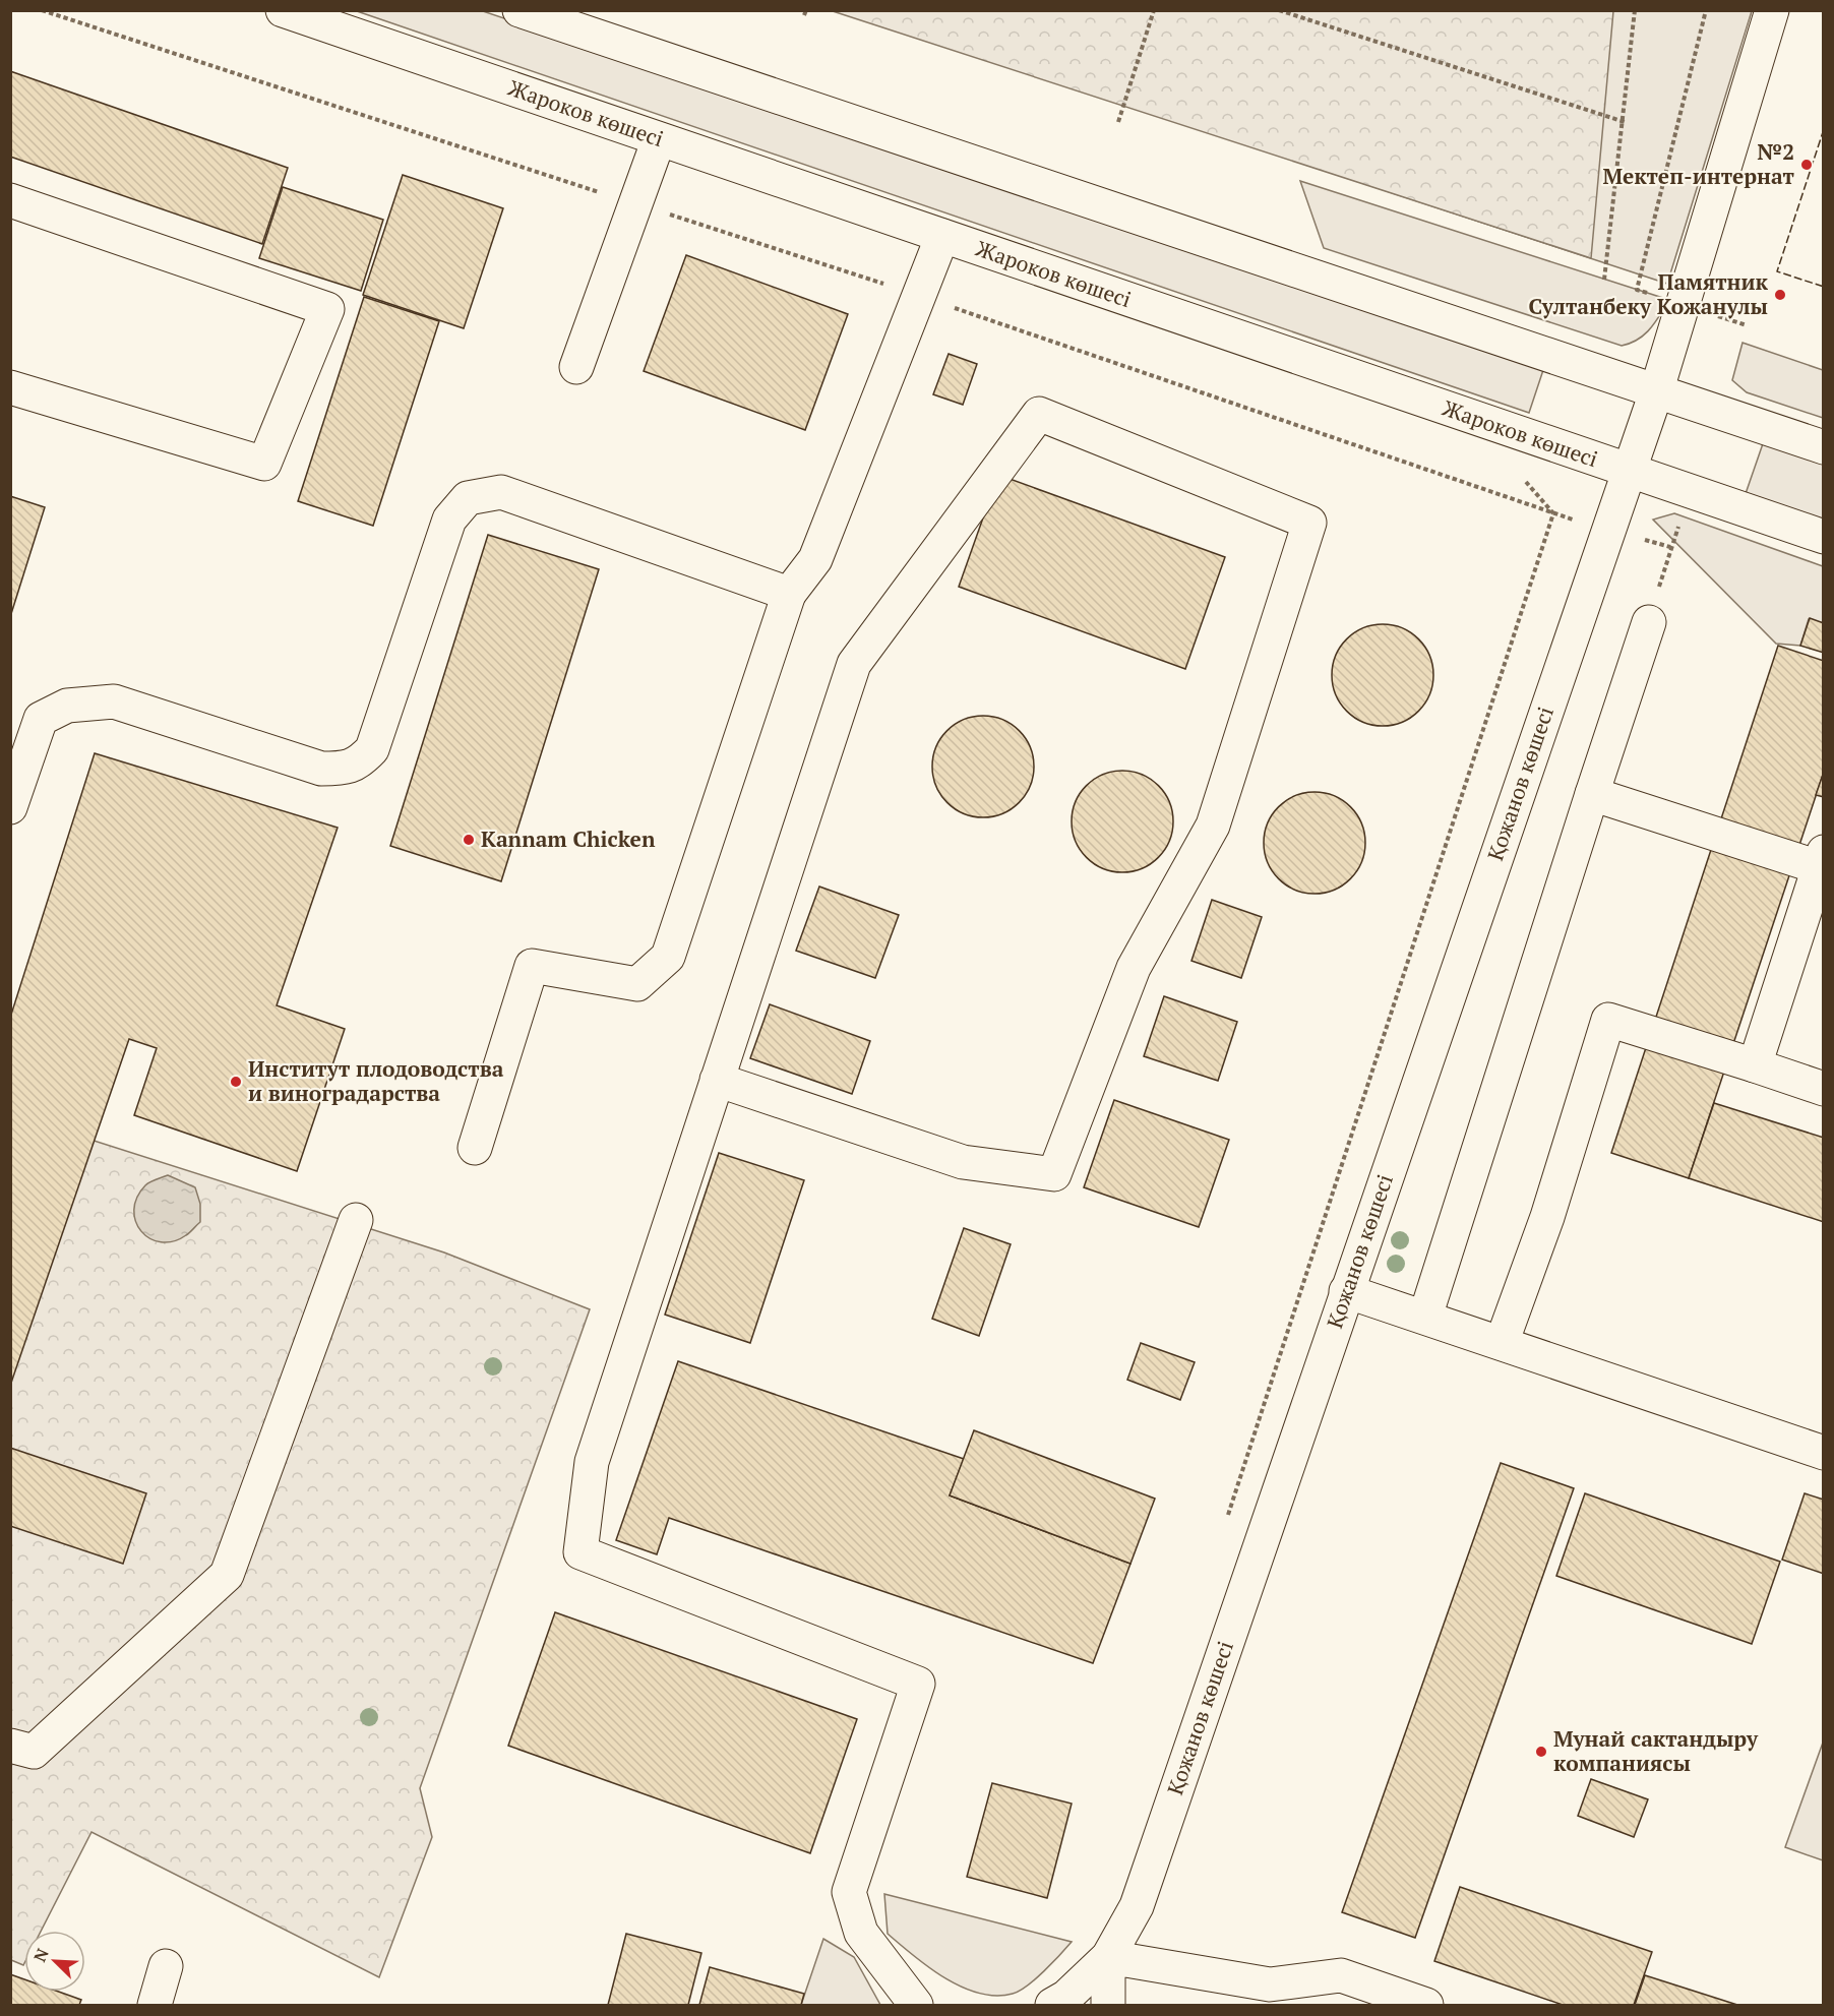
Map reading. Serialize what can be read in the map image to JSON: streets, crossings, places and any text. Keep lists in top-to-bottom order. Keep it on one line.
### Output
{"streets":{"main road":["Жароков көшесі","Қожанов көшесі"]},"crossings":[["Жароков көшесі","Қожанов көшесі"]],"places":["№2 Мектеп-интернат","Памятник Султанбеку Кожанулы","Kannam Chicken","Институт плодоводства и виноградарства","Мунай сактандыру компаниясы"],"north":"top left"}
